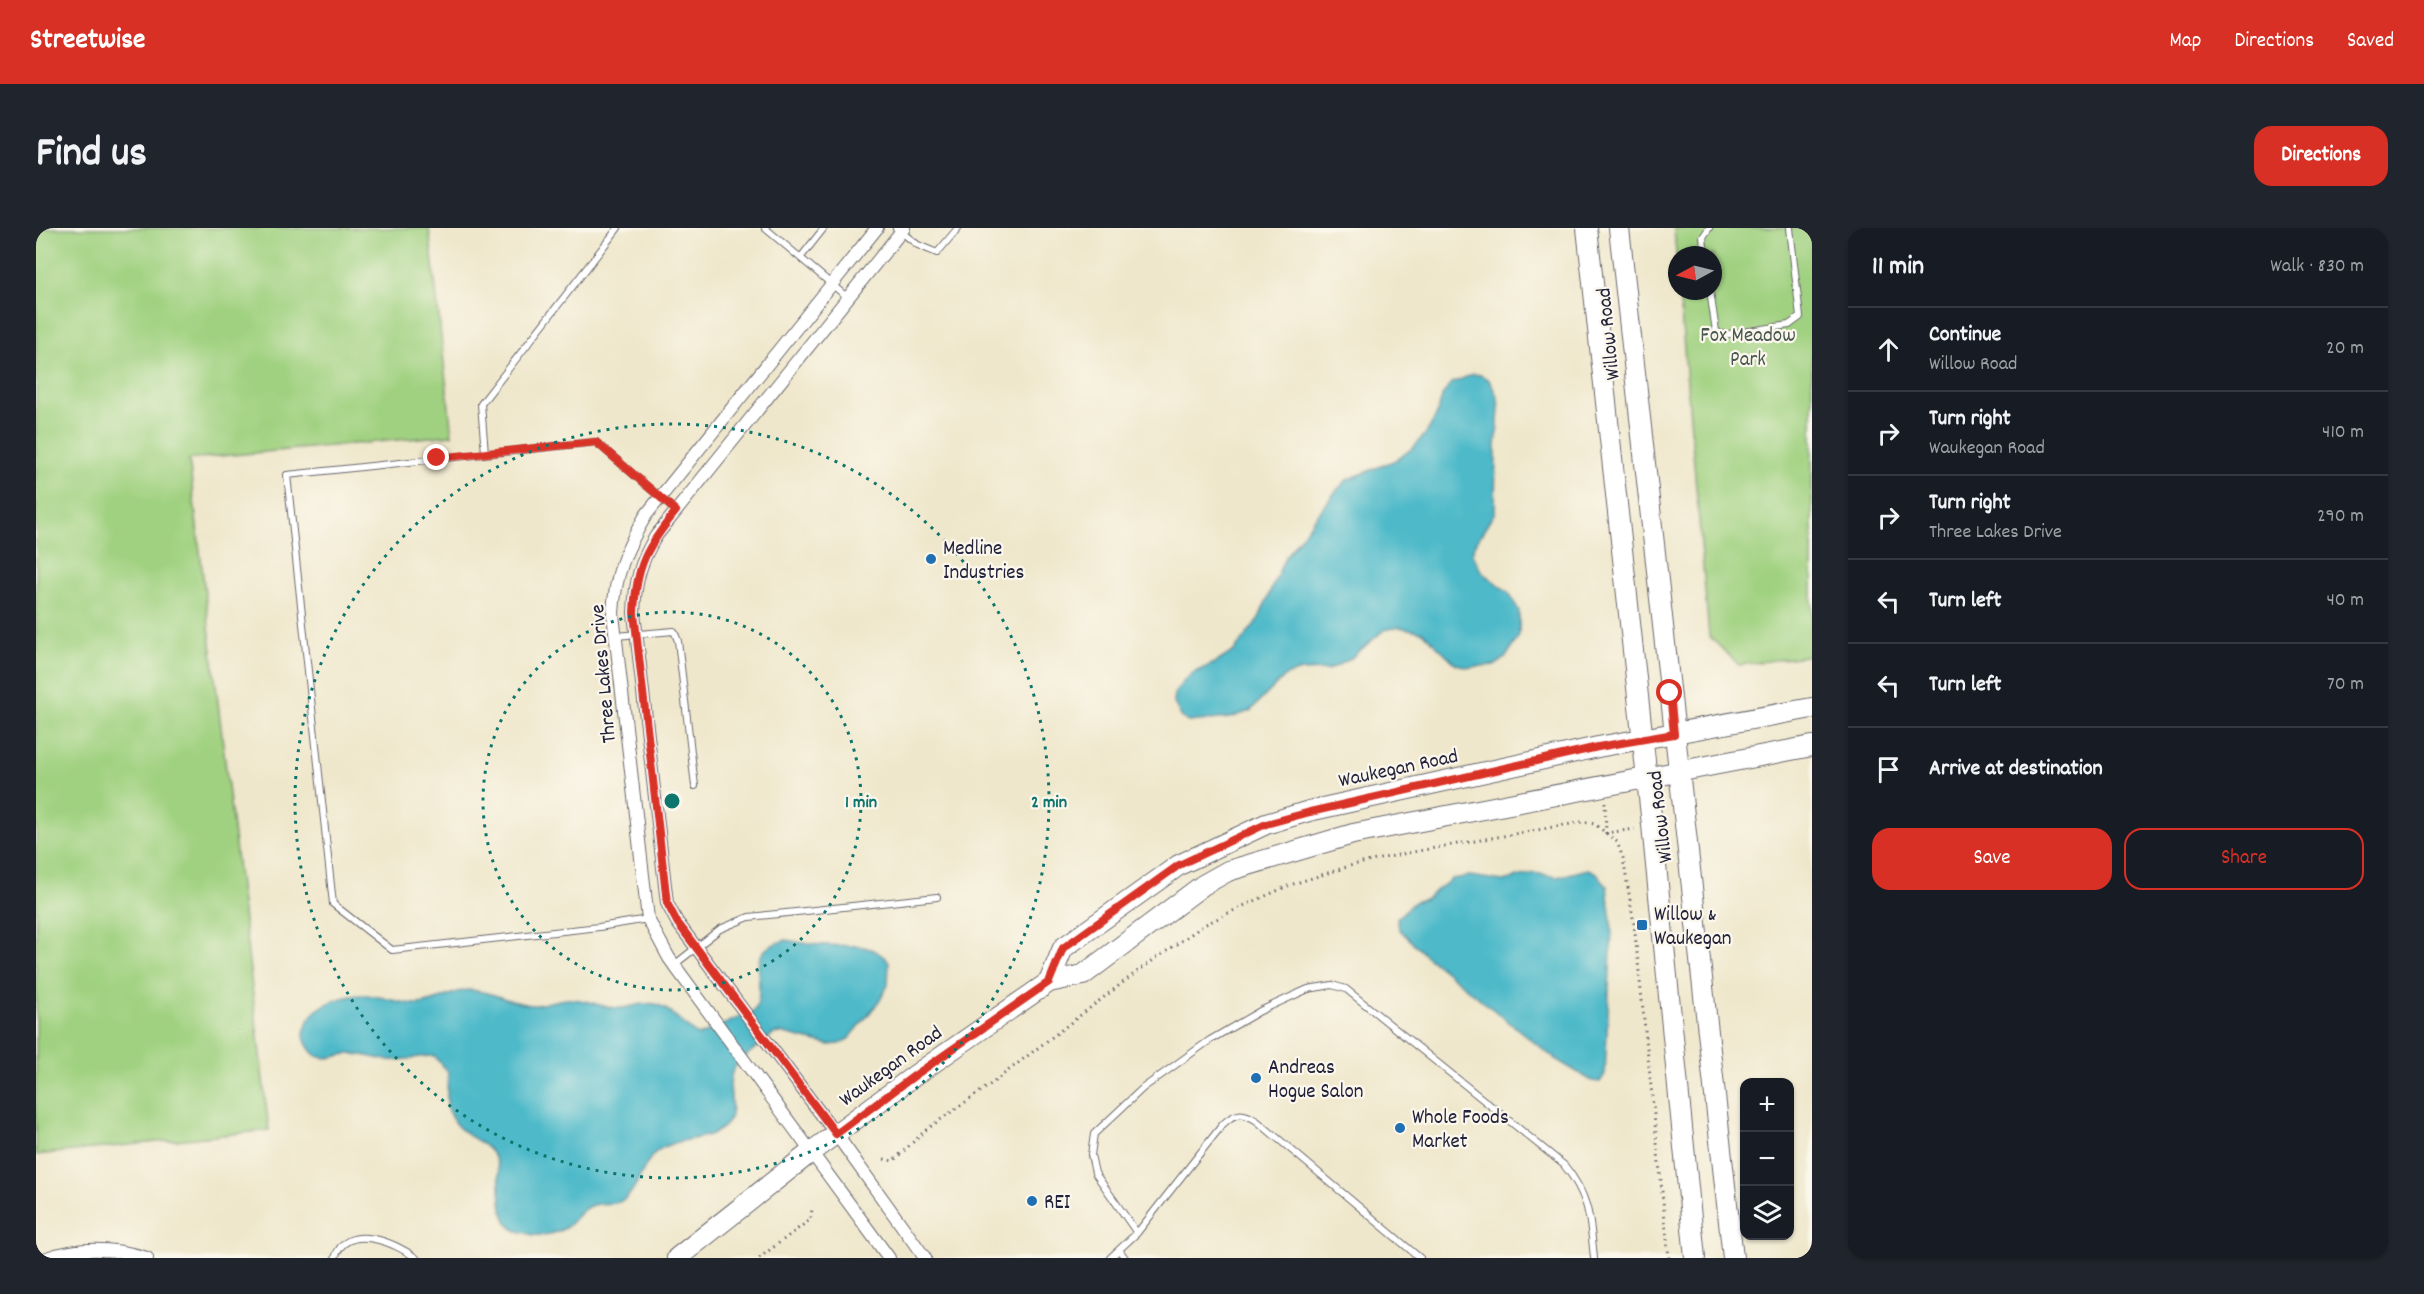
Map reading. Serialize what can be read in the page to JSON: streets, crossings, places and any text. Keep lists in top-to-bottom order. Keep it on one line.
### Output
{"streets":{"main road":["Willow Road","Waukegan Road"],"street":["Three Lakes Drive"]},"crossings":[["Willow Road","Waukegan Road"],["Three Lakes Drive","Waukegan Road"]],"parks":["Fox Meadow Park"],"places":{"other":["Medline Industries","Andreas Hogue Salon","Whole Foods Market","REI"],"transit":["Willow & Waukegan"]},"north":"left","page":{"header":"Streetwise","nav":["Map","Directions","Saved"],"title":"Find us","buttons":["Directions",["Save","Share"]],"heading":["11 min","Walk · 830 m"],"list":[["Continue","Willow Road","20 m"],["Turn right","Waukegan Road","410 m"],["Turn right","Three Lakes Drive","290 m"],["Turn left","40 m"],["Turn left","70 m"],"Arrive at destination"],"map_buttons":["+","−"]},"rings":["1 min","2 min"]}
